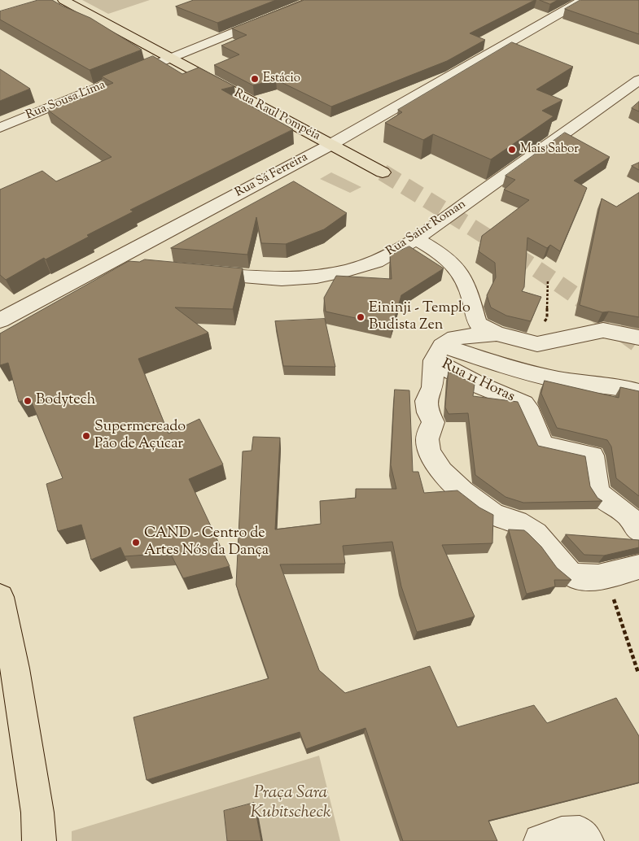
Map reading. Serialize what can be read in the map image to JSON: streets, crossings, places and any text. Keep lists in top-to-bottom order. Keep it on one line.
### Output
{"streets":{"main road":["Rua Raul Pompéia"],"street":["Rua Sousa Lima","Rua Sá Ferreira","Rua Saint Roman","Rua 11 Horas"]},"crossings":[["Rua Sousa Lima","Rua Raul Pompéia"],["Rua Raul Pompéia","Rua Sá Ferreira"]],"parks":["Praça Sara Kubitscheck"],"places":["Estácio","Mais Sabor","Eininji - Templo Budista Zen","Bodytech","Supermercado Pão de Açúcar","CAND - Centro de Artes Nós da Dança"]}
